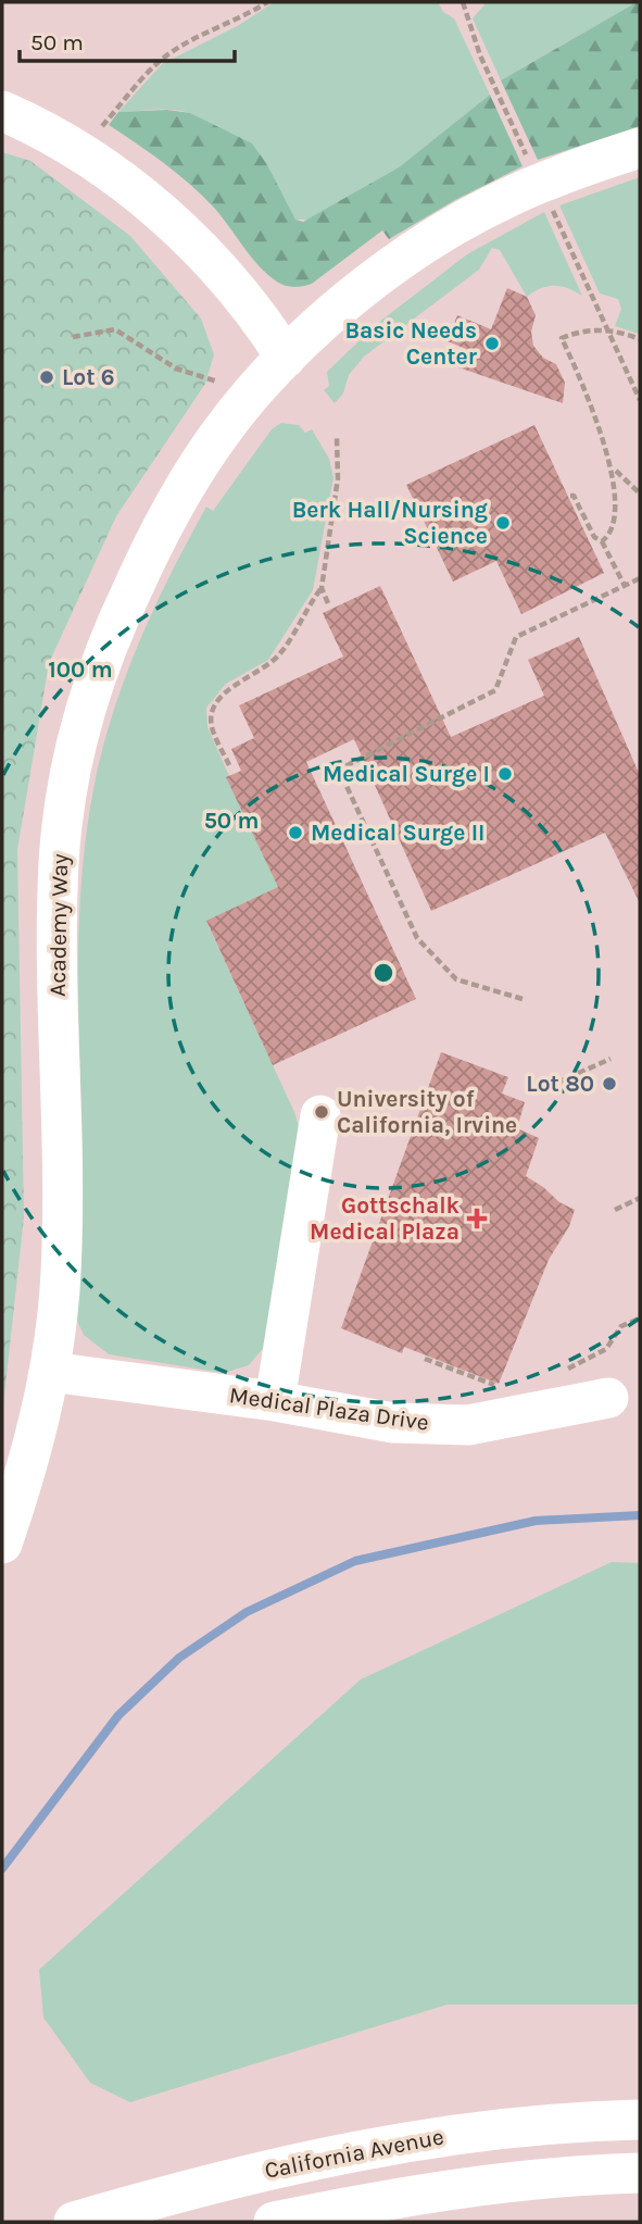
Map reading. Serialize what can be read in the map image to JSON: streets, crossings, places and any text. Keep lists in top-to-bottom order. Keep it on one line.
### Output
{"streets":{"street":["Academy Way","Medical Plaza Drive","California Avenue"]},"crossings":[["Academy Way","Medical Plaza Drive"]],"places":{"other":["Basic Needs Center","Lot 6","Berk Hall/Nursing Science","Medical Surge I","Medical Surge II","Lot 80","University of California, Irvine"],"health":["Gottschalk Medical Plaza"]},"scale_bar":"50 m","rings":["100 m","50 m"]}
